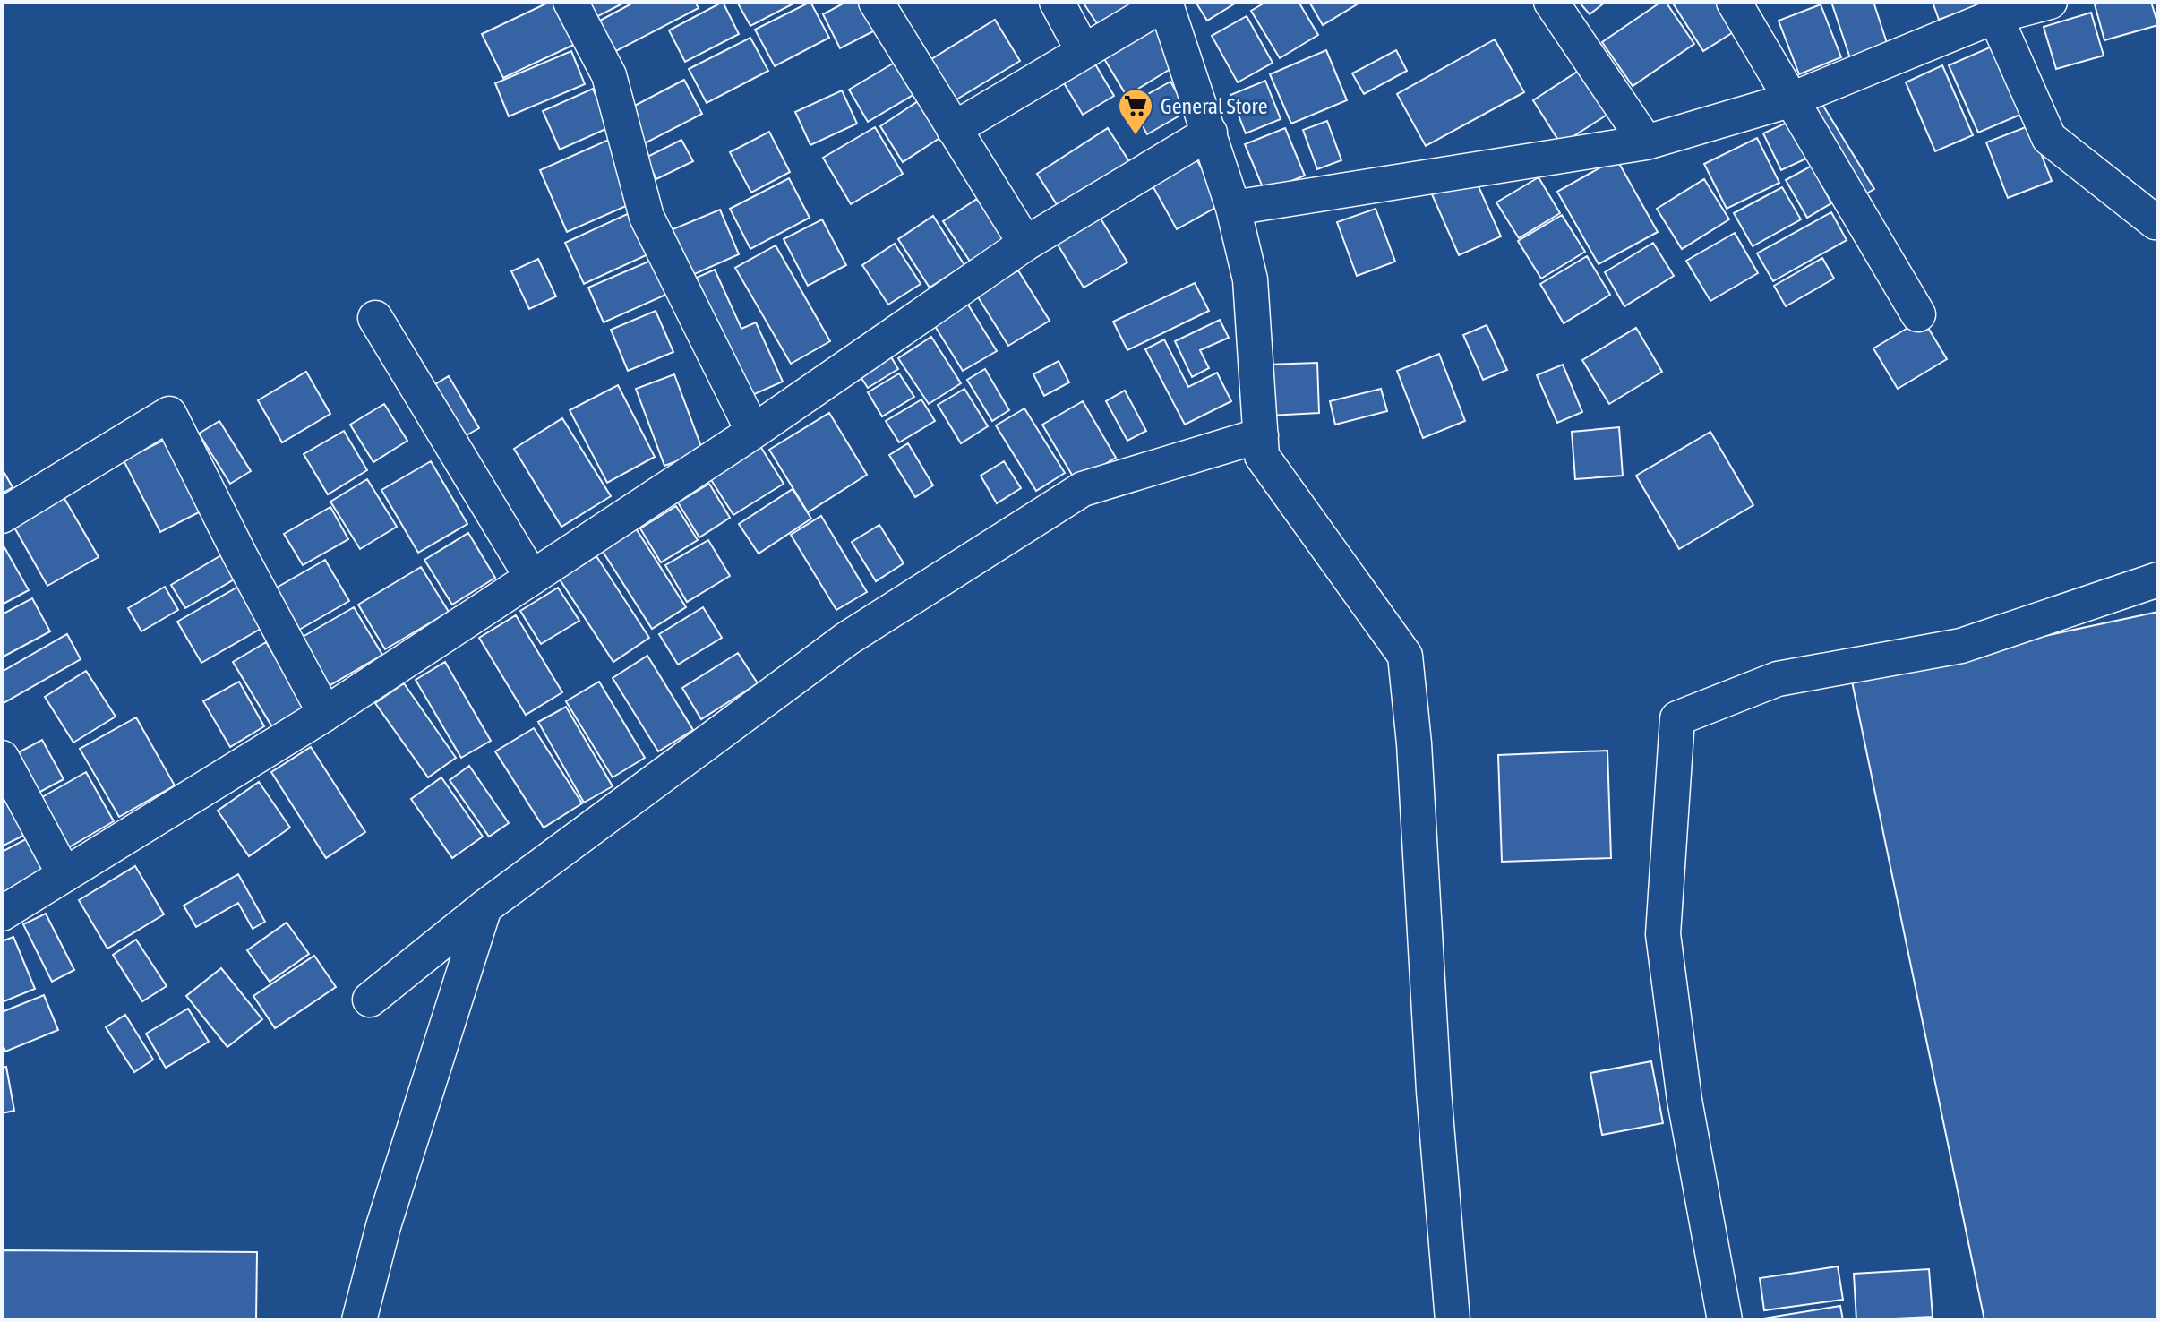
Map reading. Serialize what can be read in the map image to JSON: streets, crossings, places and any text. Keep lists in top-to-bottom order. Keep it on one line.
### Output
{"places":{"supermarket":["General Store"]}}
